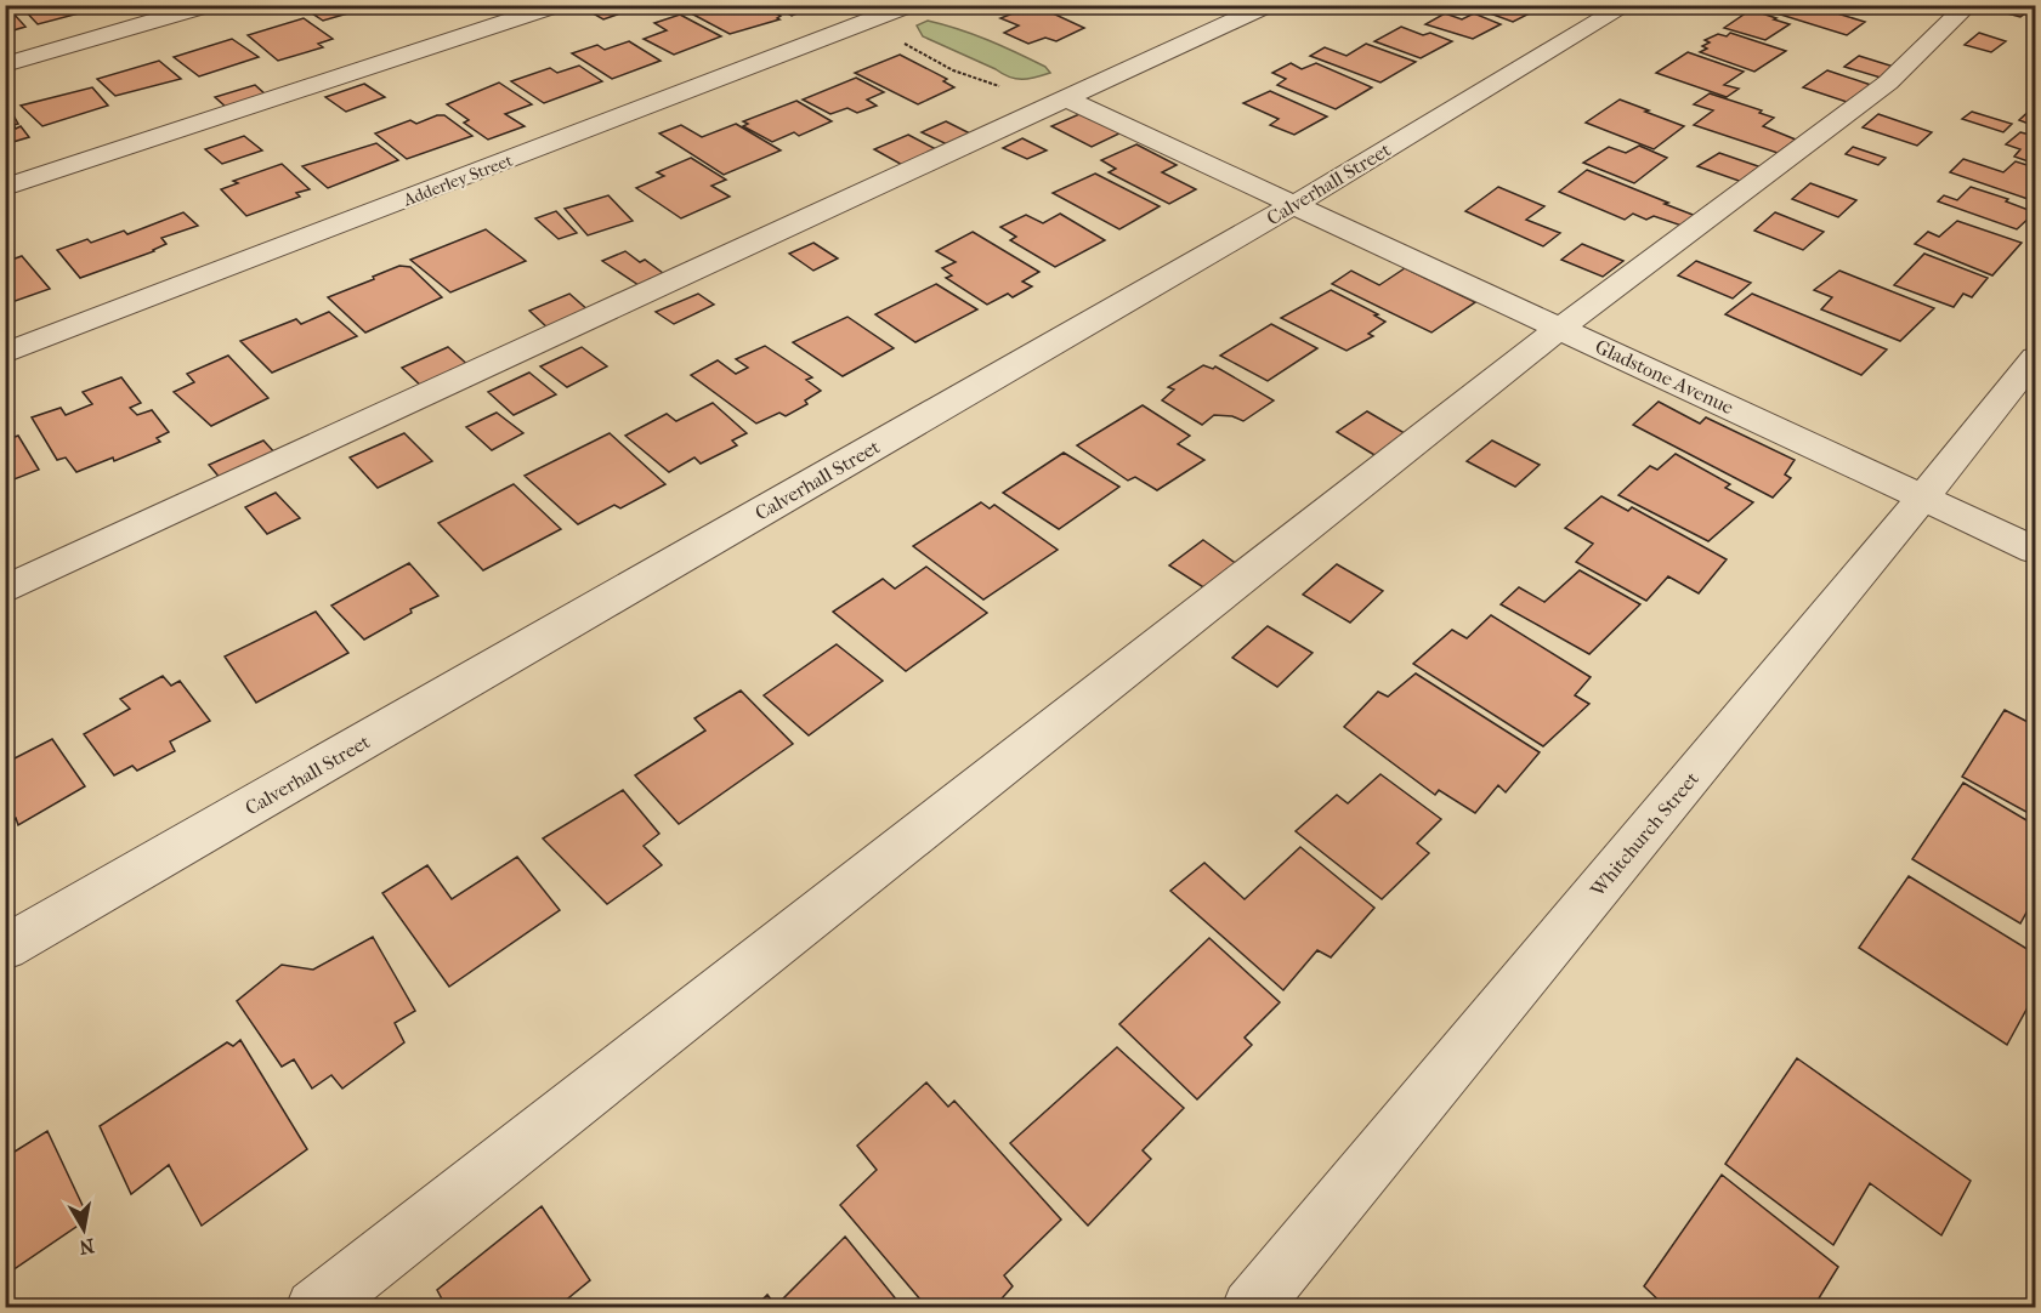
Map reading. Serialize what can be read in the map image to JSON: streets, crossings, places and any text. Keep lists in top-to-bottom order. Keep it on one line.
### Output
{"streets":{"street":["Adderley Street","Calverhall Street","Gladstone Avenue","Whitchurch Street"]},"crossings":[["Calverhall Street","Gladstone Avenue"],["Gladstone Avenue","Whitchurch Street"]],"north":"bottom"}
